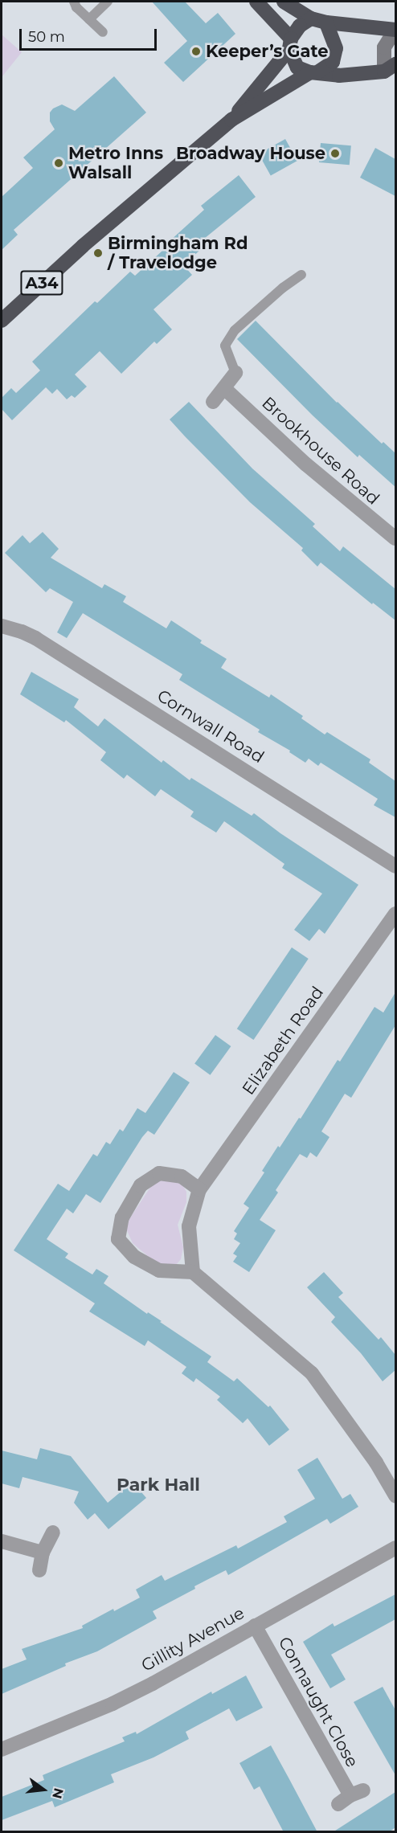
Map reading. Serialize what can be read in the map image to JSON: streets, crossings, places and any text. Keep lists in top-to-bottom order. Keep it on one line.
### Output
{"streets":{"highway":["A34"],"street":["Brookhouse Road","Cornwall Road","Elizabeth Road","Gillity Avenue","Connaught Close"]},"crossings":[["Gillity Avenue","Connaught Close"]],"districts":["Park Hall"],"places":["Keeper’s Gate","Broadway House","Metro Inns Walsall","Birmingham Rd / Travelodge"],"scale_bar":"50 m","north":"right"}
